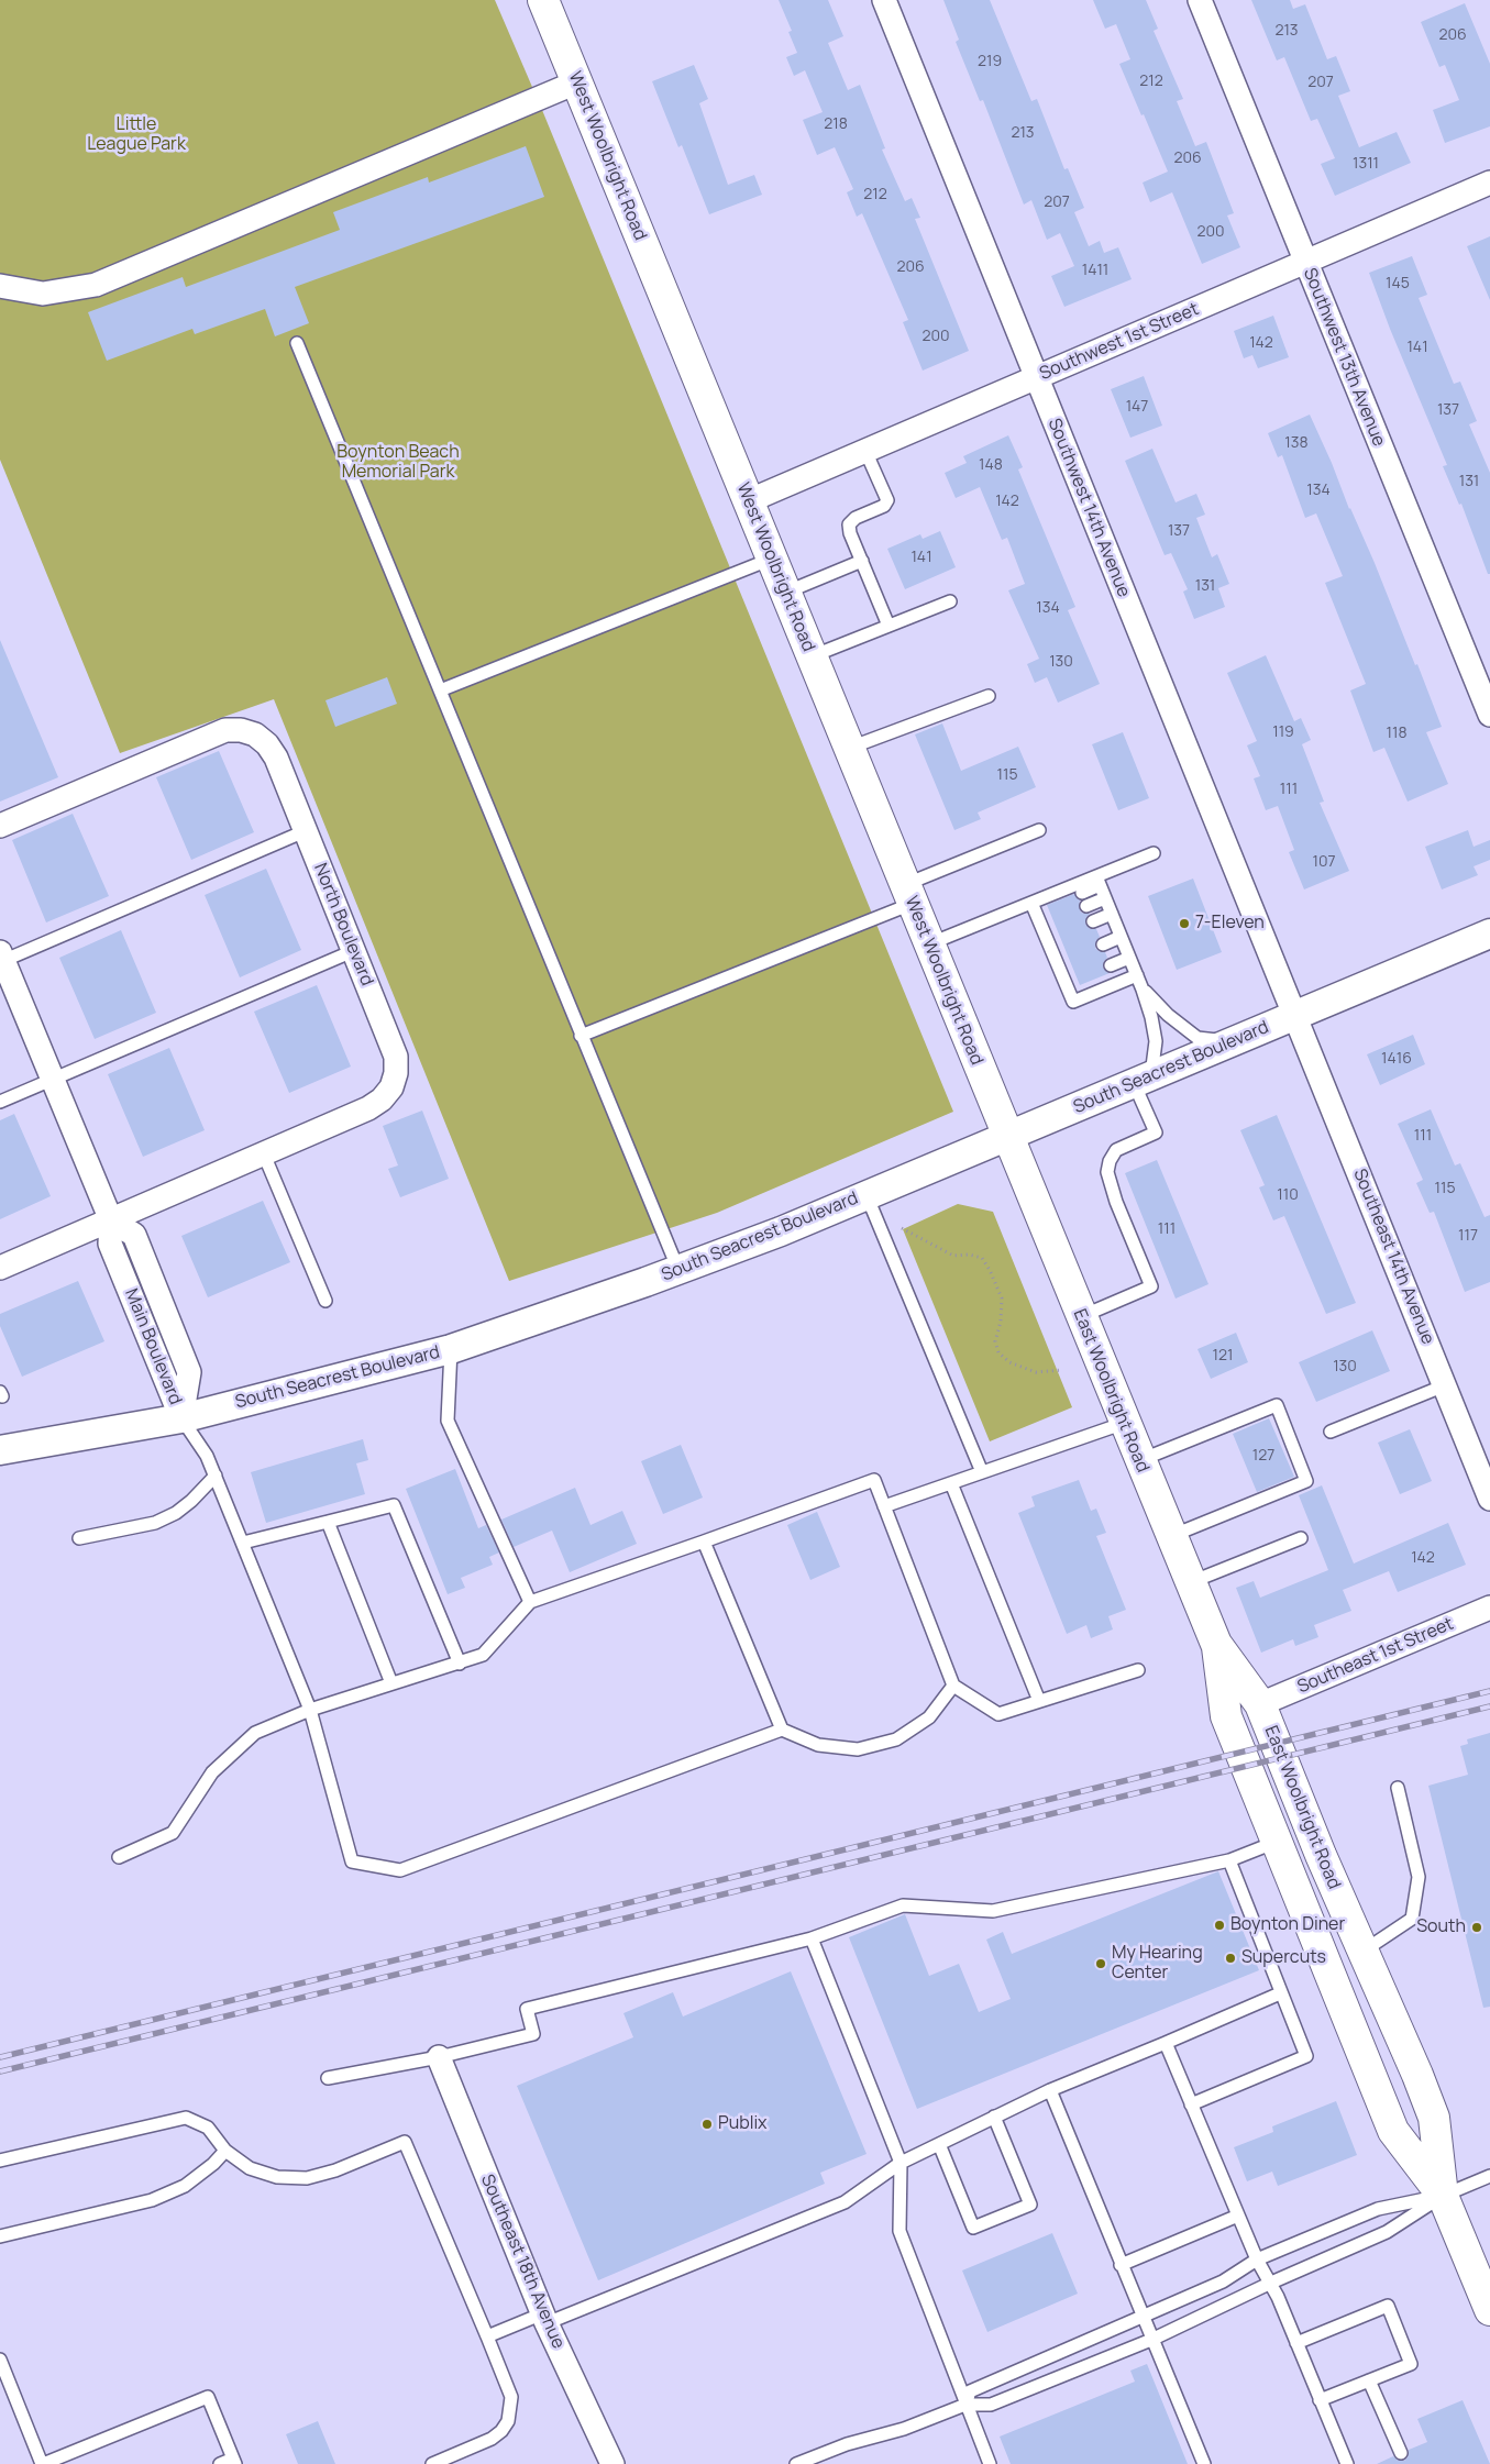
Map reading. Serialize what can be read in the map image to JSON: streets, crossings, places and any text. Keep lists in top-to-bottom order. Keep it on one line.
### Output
{"streets":{"main road":["West Woolbright Road","East Woolbright Road"],"street":["Southwest 1st Street","Southwest 13th Avenue","Southwest 14th Avenue","North Boulevard","South Seacrest Boulevard","Southeast 14th Avenue","Main Boulevard","Southeast 1st Street","Southeast 18th Avenue"]},"crossings":[["West Woolbright Road","Southwest 1st Street"],["West Woolbright Road","South Seacrest Boulevard"],["West Woolbright Road","East Woolbright Road"],["Southwest 1st Street","Southwest 13th Avenue"],["Southwest 1st Street","Southwest 14th Avenue"],["Southwest 14th Avenue","South Seacrest Boulevard"],["Southwest 14th Avenue","Southeast 14th Avenue"],["North Boulevard","Main Boulevard"],["South Seacrest Boulevard","Southeast 14th Avenue"],["South Seacrest Boulevard","Main Boulevard"],["South Seacrest Boulevard","East Woolbright Road"],["East Woolbright Road","Southeast 1st Street"]],"parks":["Little League Park","Boynton Beach Memorial Park"],"places":["7-Eleven","Boynton Diner","South","Supercuts","My Hearing Center","Publix"],"house_numbers":["213","206","219","212","207","218","213","206","1311","212","207","200","206","1411","145","200","142","141","147","137","138","148","131","134","142","137","141","131","134","130","119","118","115","111","107","1416","111","115","110","111","117","121","130","127","142"]}
